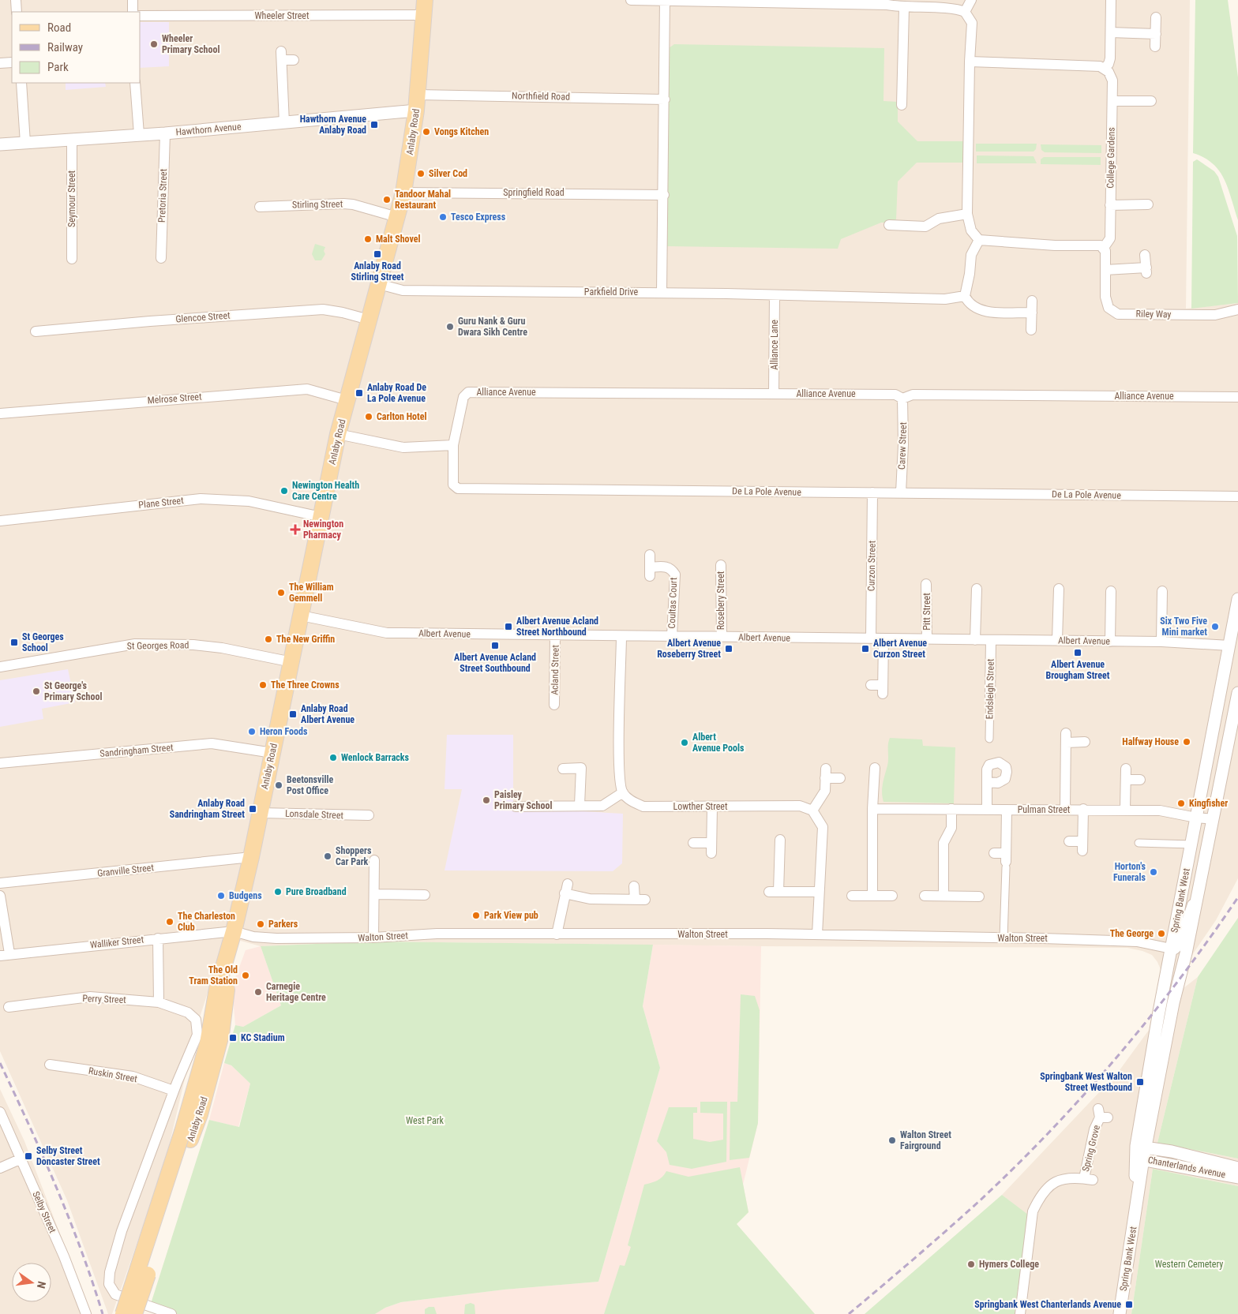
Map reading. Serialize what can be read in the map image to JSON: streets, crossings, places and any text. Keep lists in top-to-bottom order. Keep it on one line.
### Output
{"streets":{"main road":["Anlaby Road"],"street":["Wheeler Street","Northfield Road","Hawthorn Avenue","College Gardens","Springfield Road","Pretoria Street","Seymour Street","Stirling Street","Parkfield Drive","Riley Way","Glencoe Street","Alliance Lane","Alliance Avenue","Melrose Street","Carew Street","De La Pole Avenue","Plane Street","Curzon Street","Rosebery Street","Coultas Court","Pitt Street","Albert Avenue","St Georges Road","Acland Street","Endsleigh Street","Sandringham Street","Lowther Street","Pulman Street","Lonsdale Street","Granville Street","Spring Bank West","Walton Street","Walliker Street","Perry Street","Ruskin Street","Spring Grove","Chanterlands Avenue","Selby Street"]},"crossings":[["Wheeler Street","Anlaby Road"],["Northfield Road","Anlaby Road"],["Hawthorn Avenue","Anlaby Road"],["Hawthorn Avenue","Pretoria Street"],["Hawthorn Avenue","Seymour Street"],["Anlaby Road","Springfield Road"],["Anlaby Road","Stirling Street"],["Anlaby Road","Parkfield Drive"],["Anlaby Road","Glencoe Street"],["Anlaby Road","Melrose Street"],["Anlaby Road","Plane Street"],["Anlaby Road","Albert Avenue"],["Anlaby Road","St Georges Road"],["Anlaby Road","Sandringham Street"],["Anlaby Road","Lonsdale Street"],["Anlaby Road","Granville Street"],["Anlaby Road","Walton Street"],["Anlaby Road","Walliker Street"],["College Gardens","Riley Way"],["Parkfield Drive","Alliance Lane"],["Alliance Lane","Alliance Avenue"],["Alliance Avenue","Carew Street"],["Alliance Avenue","De La Pole Avenue"],["Carew Street","De La Pole Avenue"],["De La Pole Avenue","Curzon Street"],["Curzon Street","Albert Avenue"],["Rosebery Street","Albert Avenue"],["Coultas Court","Albert Avenue"],["Pitt Street","Albert Avenue"],["Albert Avenue","Acland Street"],["Albert Avenue","Endsleigh Street"],["Albert Avenue","Spring Bank West"],["Pulman Street","Spring Bank West"],["Spring Bank West","Walton Street"],["Spring Bank West","Chanterlands Avenue"],["Walton Street","Walliker Street"],["Perry Street","Ruskin Street"]],"parks":["West Park","Western Cemetery"],"places":{"other":["Wheeler Primary School","Vongs Kitchen","Silver Cod","Tandoor Mahal Restaurant","Tesco Express","Malt Shovel","Guru Nank & Guru Dwara Sikh Centre","Carlton Hotel","Newington Health Care Centre","The William Gemmell","Six Two Five Mini market","The New Griffin","The Three Crowns","St George's Primary School","Heron Foods","Halfway House","Albert Avenue Pools","Wenlock Barracks","Beetonsville Post Office","Paisley Primary School","Kingfisher","Shoppers Car Park","Horton's Funerals","Pure Broadband","Budgens","Park View pub","The Charleston Club","Parkers","The George","The Old Tram Station","Carnegie Heritage Centre","Walton Street Fairground","Hymers College"],"transit":["Hawthorn Avenue Anlaby Road","Anlaby Road Stirling Street","Anlaby Road De La Pole Avenue","Albert Avenue Acland Street Northbound","St Georges School","Albert Avenue Acland Street Southbound","Albert Avenue Roseberry Street","Albert Avenue Curzon Street","Albert Avenue Brougham Street","Anlaby Road Albert Avenue","Anlaby Road Sandringham Street","KC Stadium","Springbank West Walton Street Westbound","Selby Street Doncaster Street","Springbank West Chanterlands Avenue"],"health":["Newington Pharmacy"]},"legend":["Road","Railway","Park"],"north":"right"}
